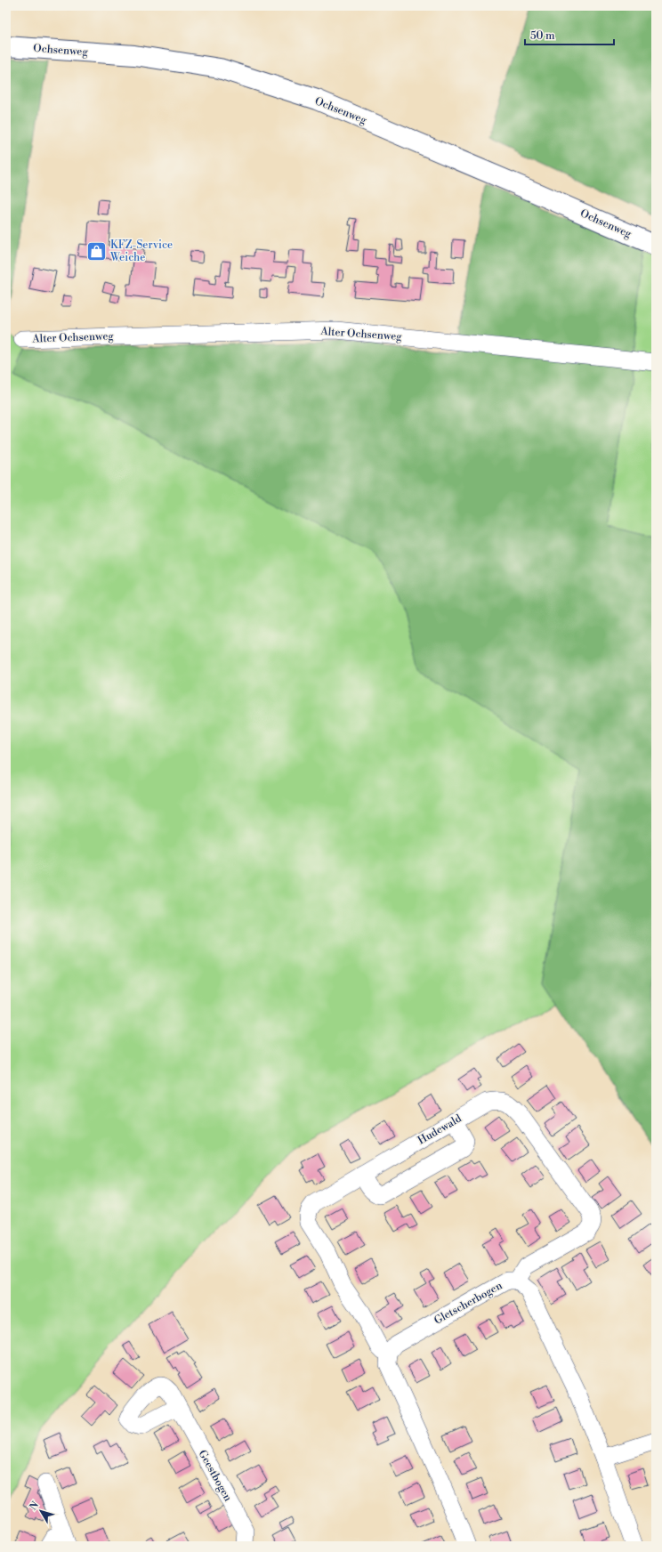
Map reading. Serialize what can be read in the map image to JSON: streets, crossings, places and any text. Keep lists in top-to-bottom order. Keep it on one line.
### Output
{"streets":{"main road":["Ochsenweg"],"street":["Alter Ochsenweg","Hudewald","Gletscherbogen","Geestbogen"]},"crossings":[["Hudewald","Gletscherbogen"]],"places":{"shop":["KFZ-Service Weiche"]},"scale_bar":"50 m","north":"top left"}
